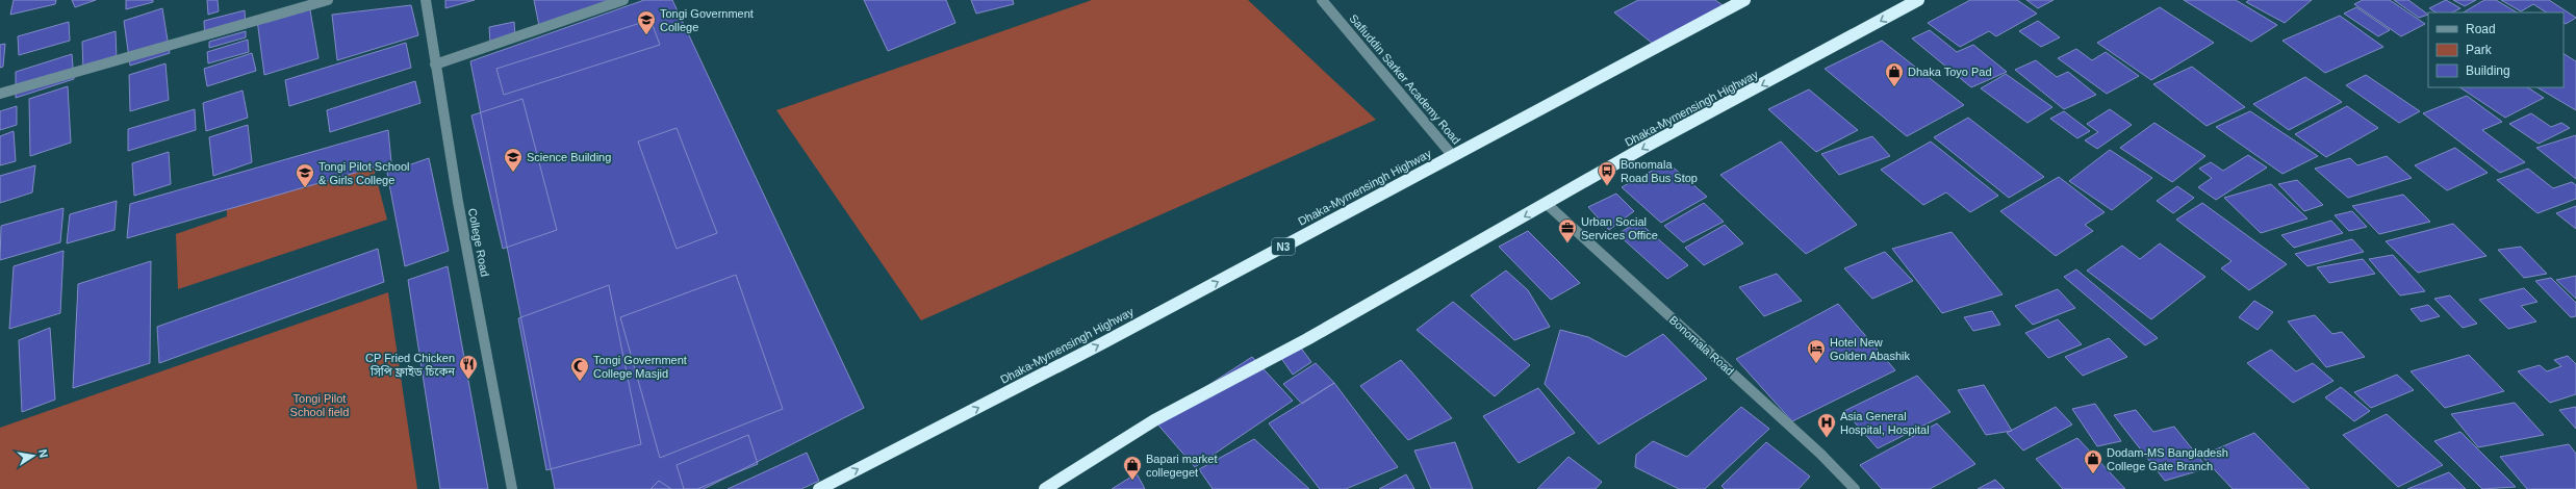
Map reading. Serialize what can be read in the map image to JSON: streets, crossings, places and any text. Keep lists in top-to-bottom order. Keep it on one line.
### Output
{"streets":{"highway":["Dhaka-Mymensingh Highway","N3"],"street":["Safiuddin Sarker Academy Road","College Road","Bonomala Road"]},"crossings":[["Safiuddin Sarker Academy Road","Dhaka-Mymensingh Highway"],["Dhaka-Mymensingh Highway","Bonomala Road"]],"parks":["Tongi Pilot School field"],"places":{"school or university":["Tongi Government College","Science Building","Tongi Pilot School & Girls College"],"shop":["Dhaka Toyo Pad","Dodam-MS Bangladesh College Gate Branch","Bapari market collegeget"],"bus stop":["Bonomala Road Bus Stop"],"office":["Urban Social Services Office"],"hotel":["Hotel New Golden Abashik"],"restaurant":["CP Fried Chicken সিপি ফ্রাইড চিকেন"],"mosque":["Tongi Government College Masjid"],"hospital":["Asia General Hospital, Hospital"]},"legend":["Road","Park","Building"],"north":"right"}
